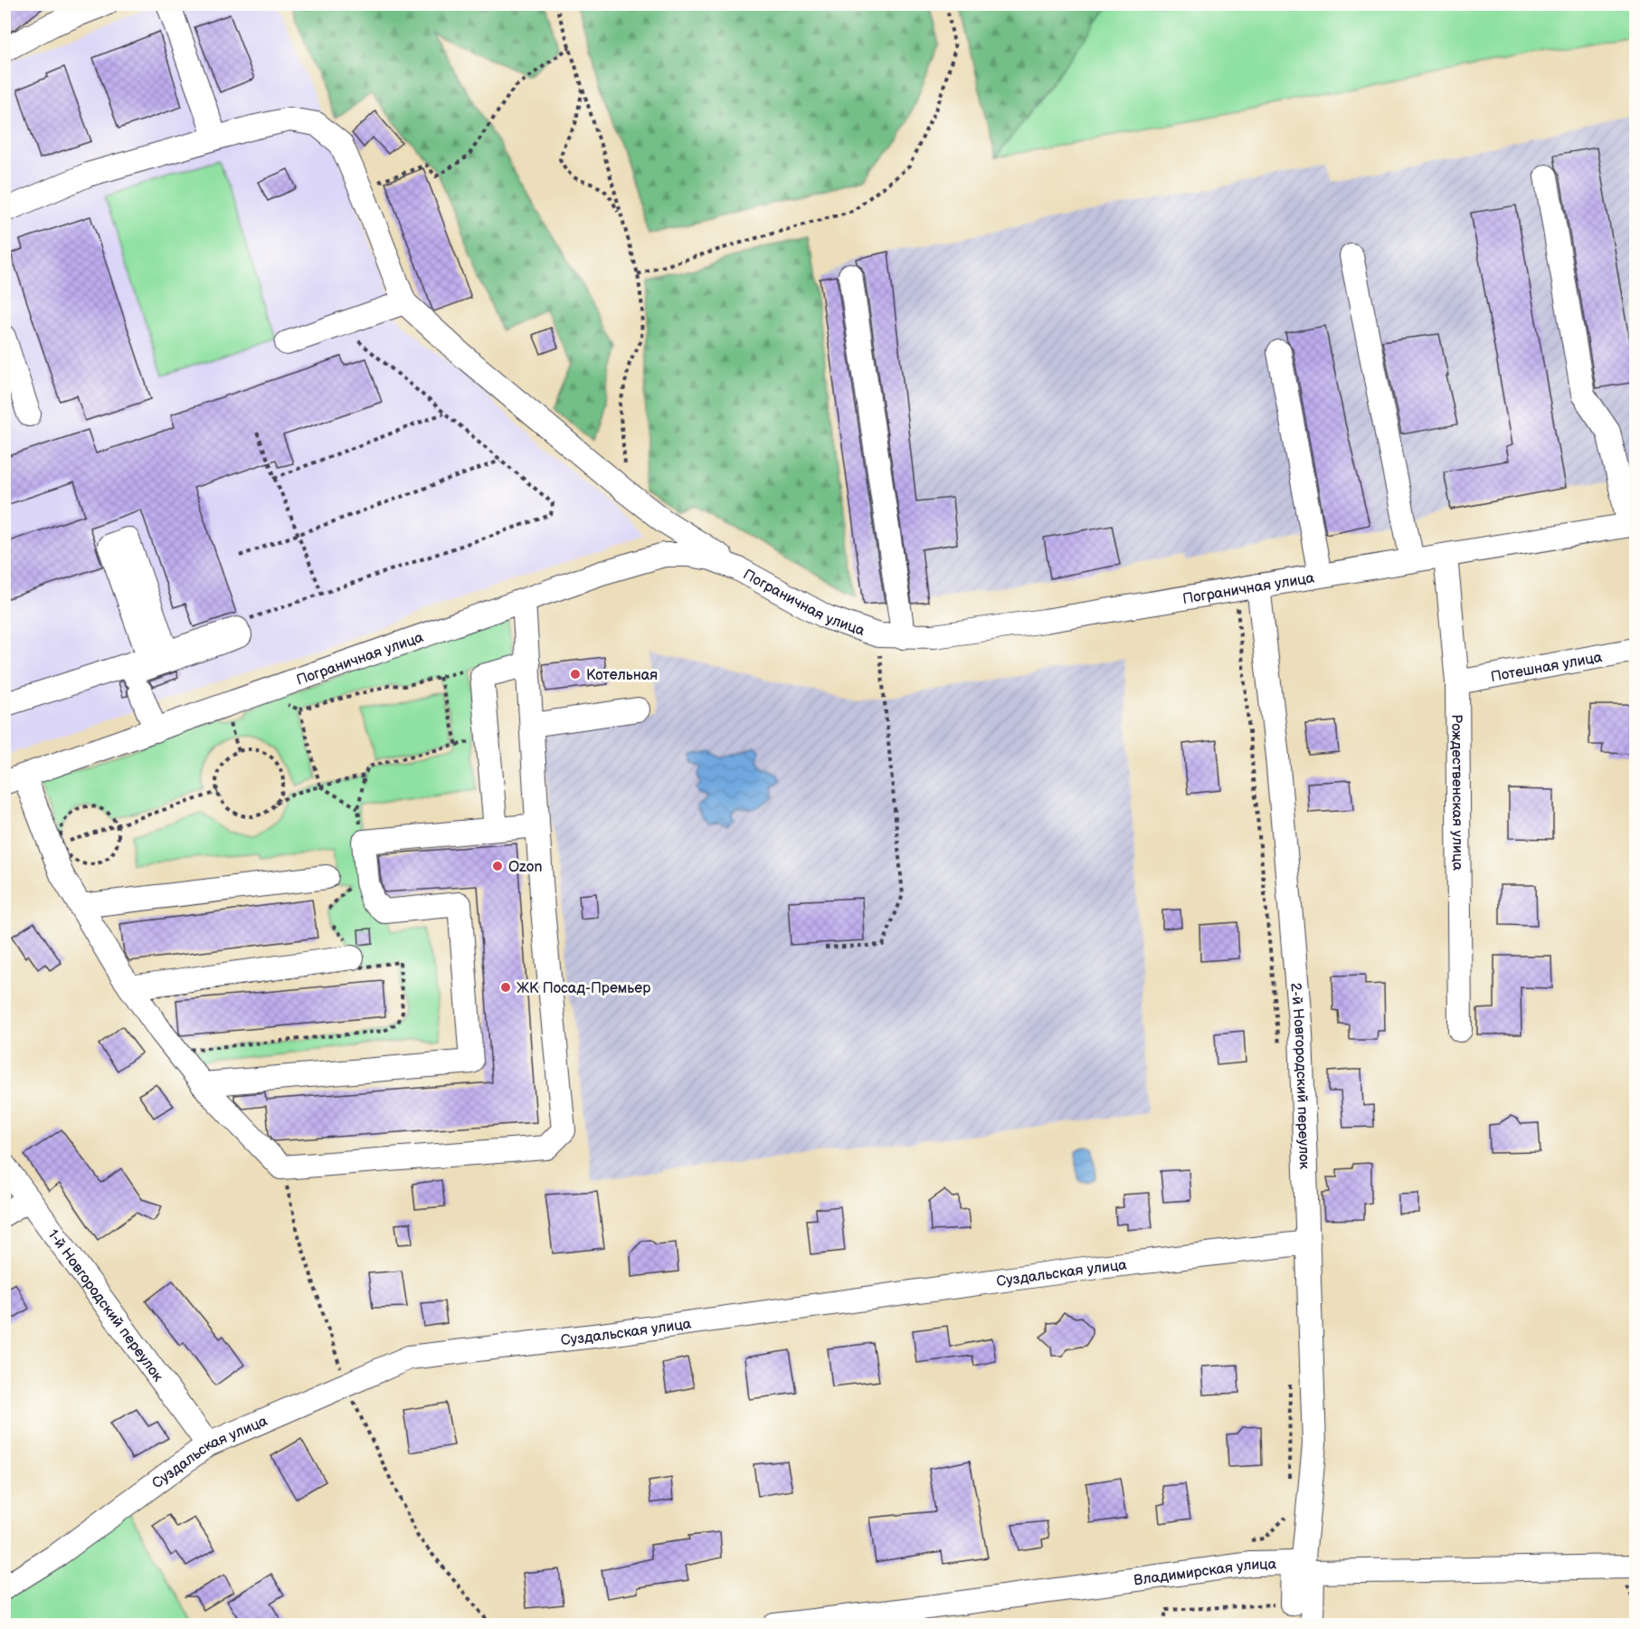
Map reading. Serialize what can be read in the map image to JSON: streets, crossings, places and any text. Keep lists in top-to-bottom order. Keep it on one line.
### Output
{"streets":{"street":["Пограничная улица","Потешная улица","Рождественская улица","2-й Новгородский переулок","Суздальская улица","1-й Новгородский переулок","Владимирская улица"]},"crossings":[["Пограничная улица","Рождественская улица"],["Пограничная улица","2-й Новгородский переулок"],["Потешная улица","Рождественская улица"],["2-й Новгородский переулок","Суздальская улица"],["2-й Новгородский переулок","Владимирская улица"],["Суздальская улица","1-й Новгородский переулок"]],"places":["Котельная","Ozon","ЖК Посад-Премьер"]}
